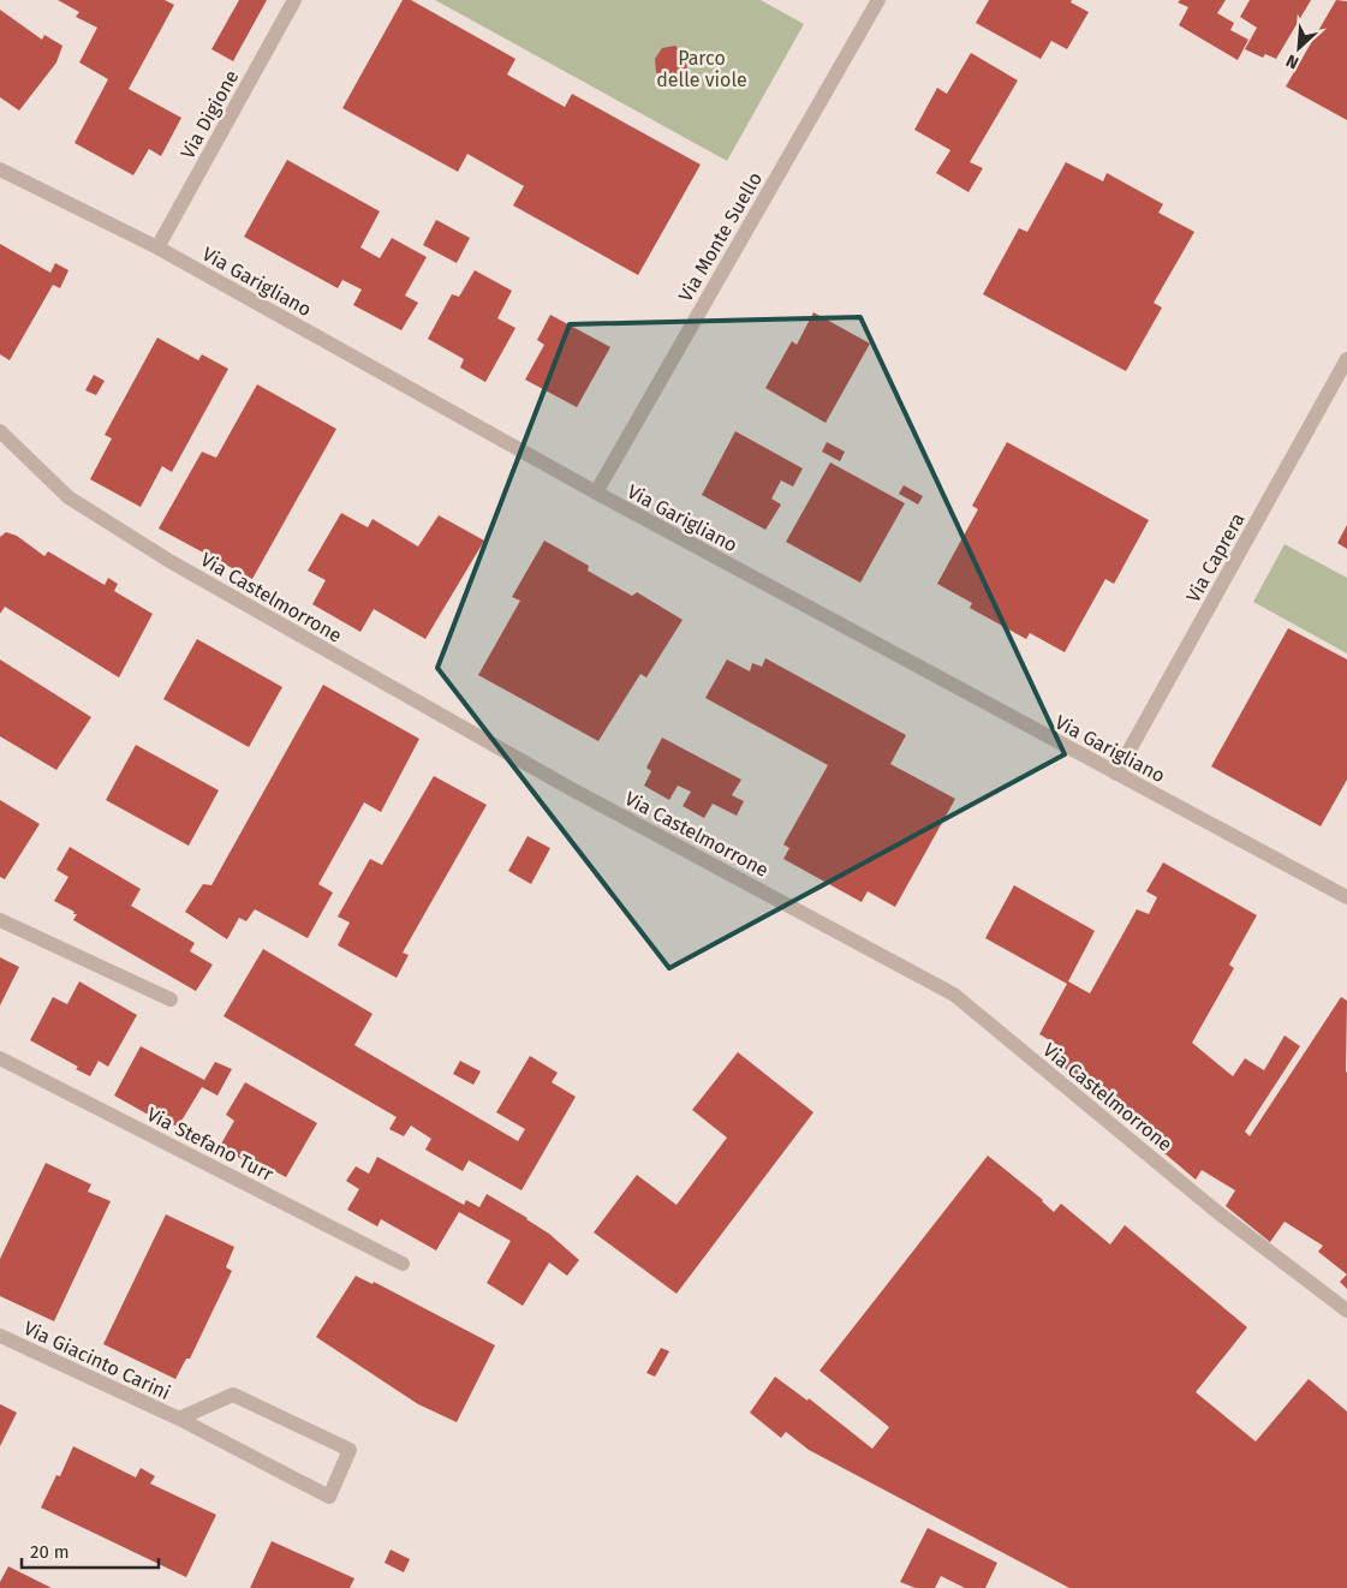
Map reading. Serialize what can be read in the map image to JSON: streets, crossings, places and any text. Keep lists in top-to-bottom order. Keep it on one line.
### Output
{"streets":{"street":["Via Digione","Via Monte Suello","Via Garigliano","Via Caprera","Via Castelmorrone","Via Stefano Turr","Via Giacinto Carini"]},"crossings":[["Via Digione","Via Garigliano"],["Via Monte Suello","Via Garigliano"],["Via Garigliano","Via Caprera"]],"parks":["Parco delle viole"],"scale_bar":"20 m","north":"bottom left"}
